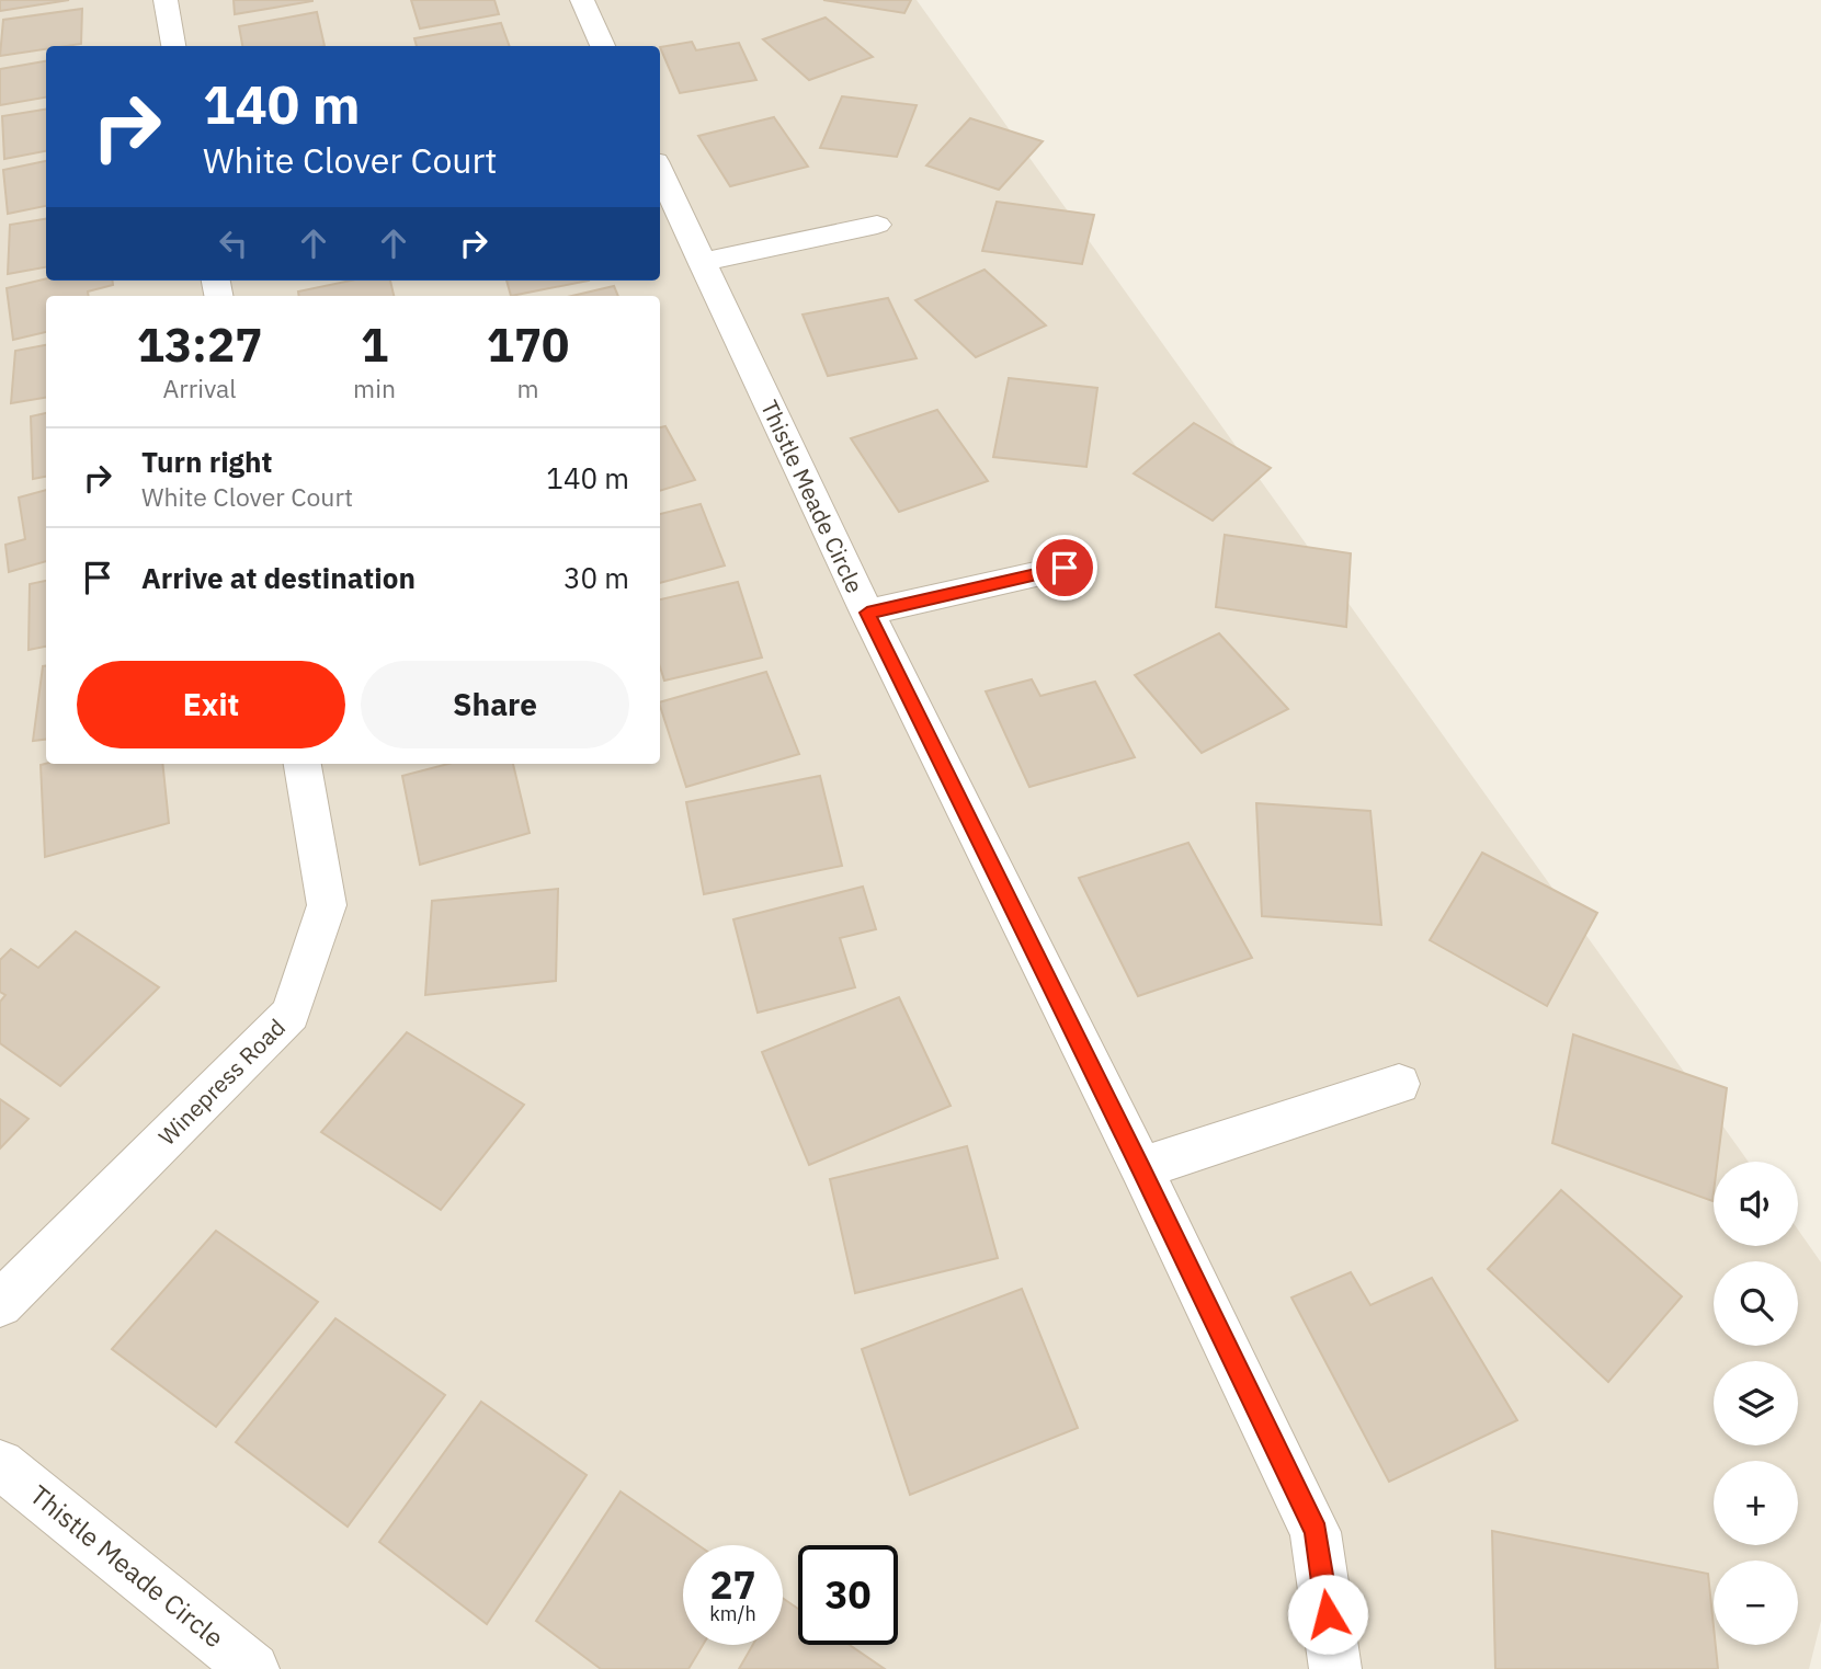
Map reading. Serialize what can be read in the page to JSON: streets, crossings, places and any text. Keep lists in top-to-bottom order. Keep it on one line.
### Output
{"streets":{"street":["Thistle Meade Circle","Winepress Road"]},"page":{"turn":["140 m","White Clover Court"],"eta":["13:27","Arrival","1","min","170","m"],"list":[{"name":"Turn right","note":"White Clover Court","value":"140 m"},{"name":"Arrive at destination","value":"30 m"}],"buttons":["Exit","Share"],"map_buttons":["+","−"],"speed":"27 km/h","limit":"30"}}
